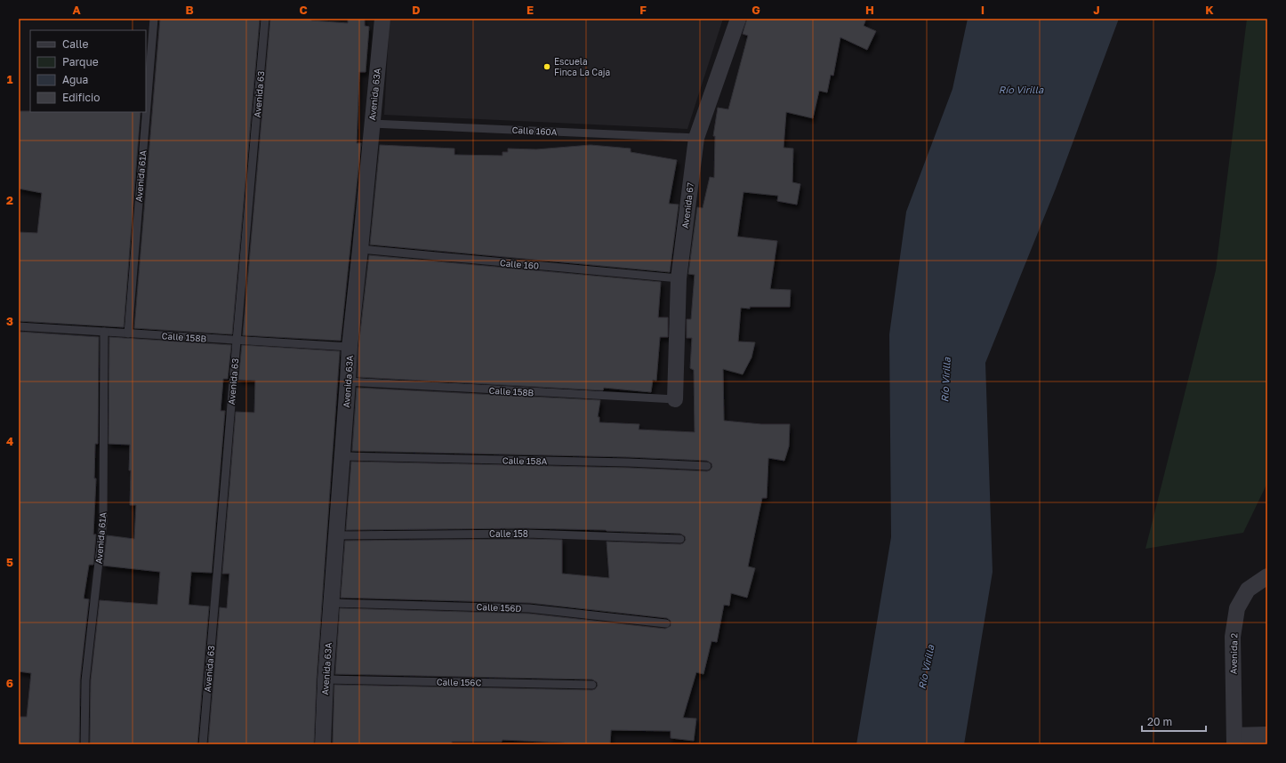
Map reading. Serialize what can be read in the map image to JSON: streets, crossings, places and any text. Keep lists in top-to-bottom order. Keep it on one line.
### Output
{"streets":{"street":["Avenida 63A","Avenida 67","Avenida 2"],"lane":["Avenida 63","Calle 160A","Avenida 61A","Calle 160","Calle 158B","Calle 158A","Calle 158","Calle 156D","Calle 156C"]},"crossings":[["Avenida 63","Calle 158B"],["Avenida 63A","Calle 160A"],["Avenida 63A","Calle 160"],["Avenida 63A","Calle 158B"],["Avenida 63A","Calle 158A"],["Avenida 63A","Calle 158"],["Avenida 63A","Calle 156D"],["Avenida 63A","Calle 156C"],["Calle 160A","Avenida 67"],["Avenida 61A","Calle 158B"],["Avenida 67","Calle 160"],["Avenida 67","Calle 158B"]],"water":["Río Virilla"],"places":["Escuela Finca La Caja"],"legend":["Calle","Parque","Agua","Edificio"],"scale_bar":"20 m","grid":{"columns":["A","B","C","D","E","F","G","H","I","J","K"],"rows":["1","2","3","4","5","6"]}}
